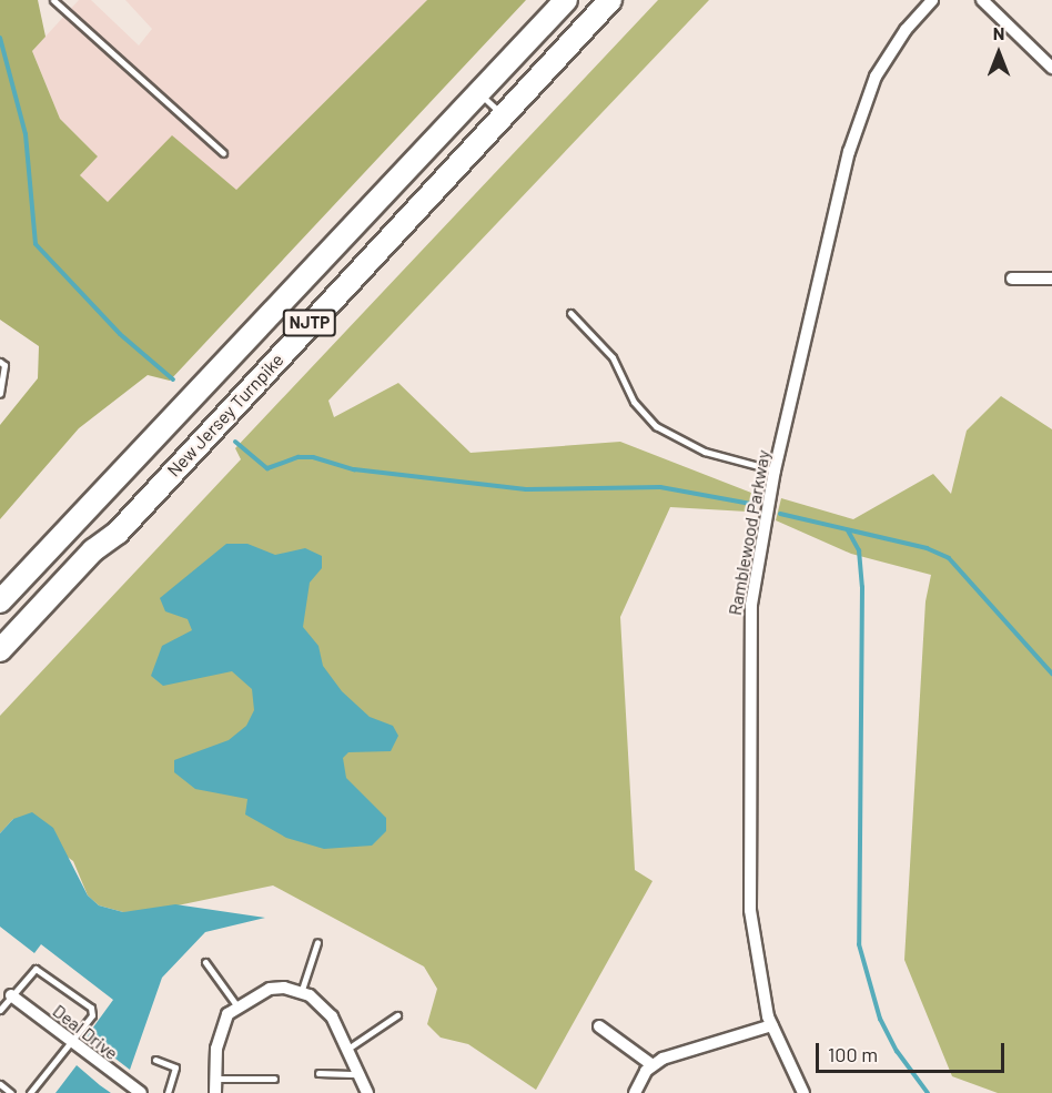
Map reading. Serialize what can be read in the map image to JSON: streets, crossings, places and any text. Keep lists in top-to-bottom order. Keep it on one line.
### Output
{"streets":{"highway":["NJTP","New Jersey Turnpike"],"street":["Ramblewood Parkway","Deal Drive"]},"scale_bar":"100 m","north":"top"}
